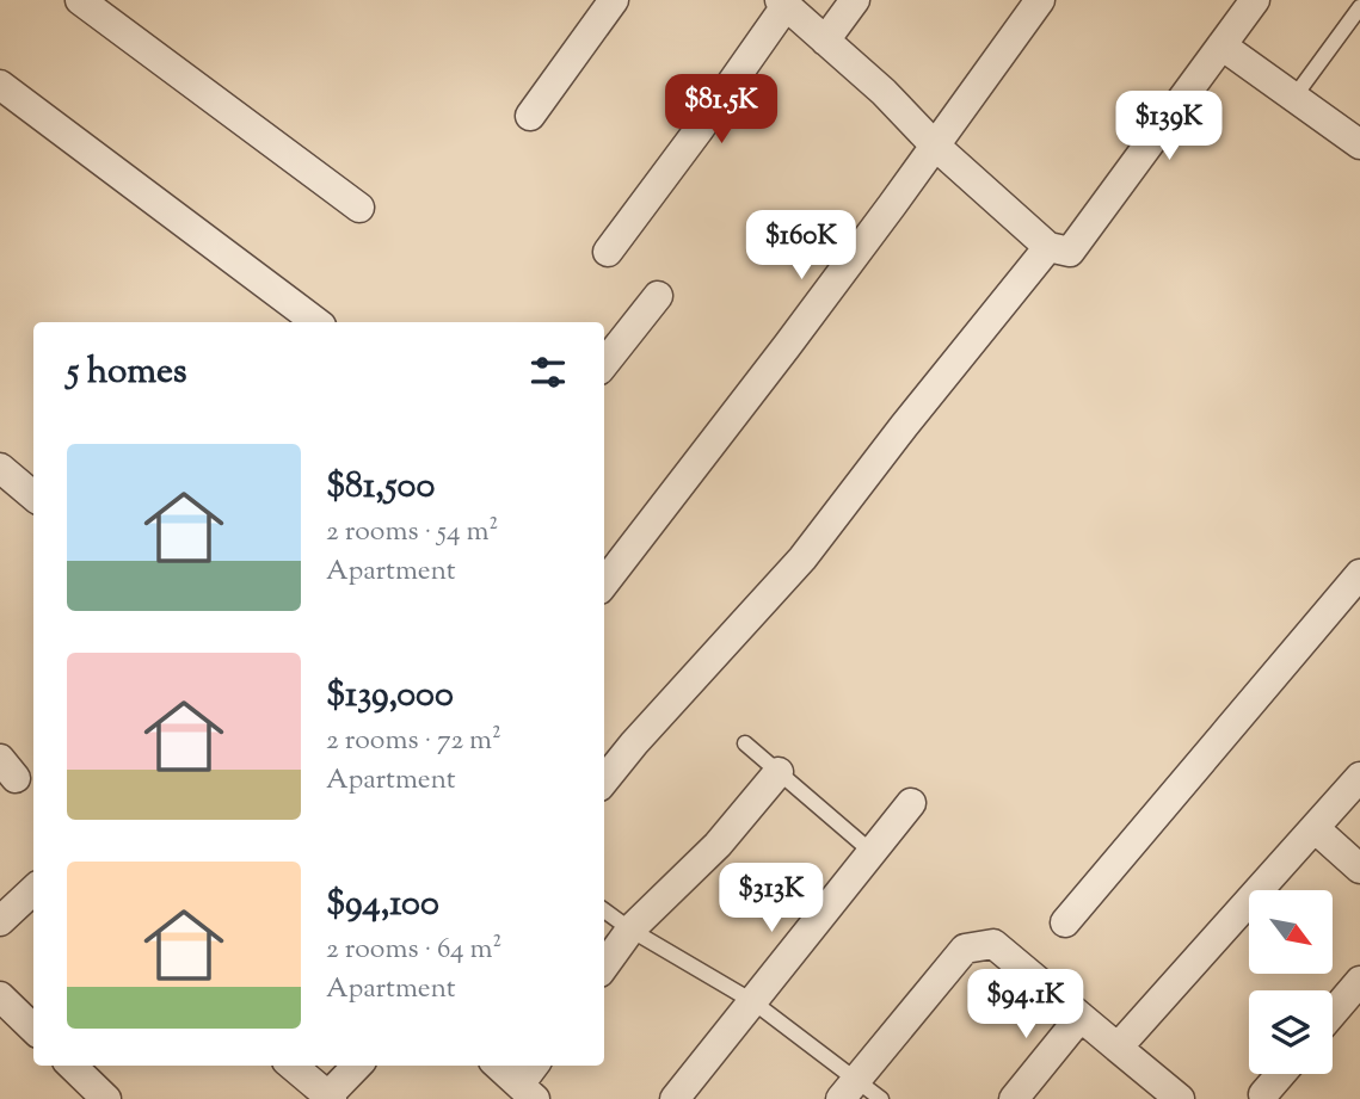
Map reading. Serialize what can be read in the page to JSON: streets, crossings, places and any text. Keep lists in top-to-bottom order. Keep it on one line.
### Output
{"north":"bottom right","page":{"price":["$81.5K","$139K","$160K","$313K","$94.1K"],"heading":"5 homes","list":[{"name":"$81,500","note":"2 rooms · 54 m² · Apartment"},{"name":"$139,000","note":"2 rooms · 72 m² · Apartment"},{"name":"$94,100","note":"2 rooms · 64 m² · Apartment"}]}}
